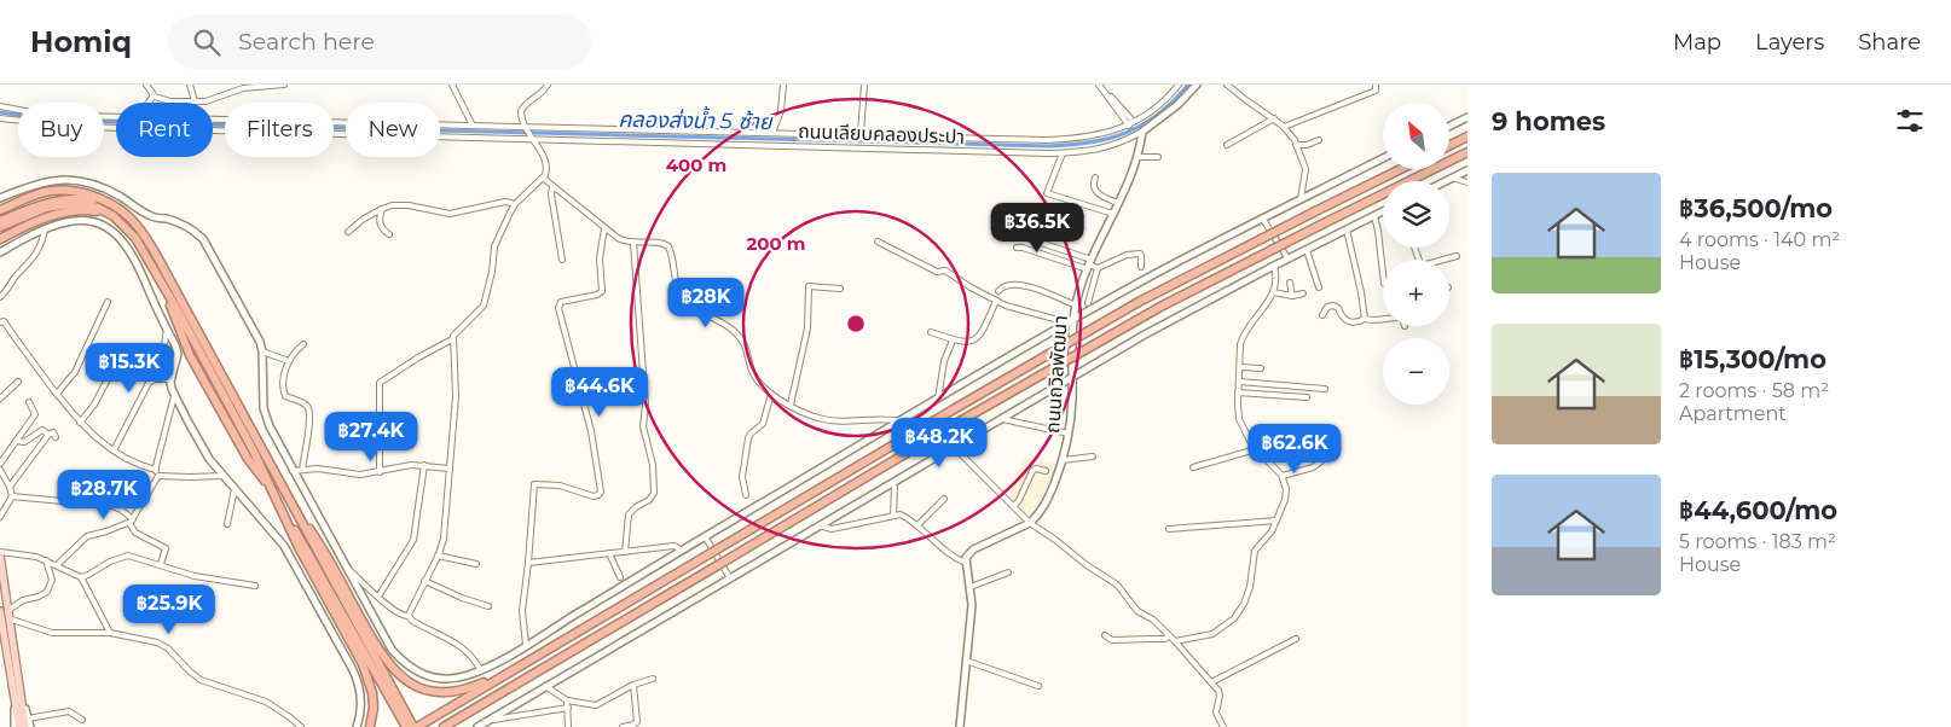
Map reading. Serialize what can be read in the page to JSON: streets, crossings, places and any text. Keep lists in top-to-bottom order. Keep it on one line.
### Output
{"streets":{"main road":["ถนนเลียบคลองประปา","ถนนถวิลพัฒนา"]},"crossings":[["ถนนเลียบคลองประปา","ถนนถวิลพัฒนา"]],"water":["คลองส่งน้ำ 5 ซ้าย"],"north":"top left","page":{"header":"Homiq","search":"Search here","nav":["Map","Layers","Share"],"heading":"9 homes","map_buttons":["+","−"],"chip":["Buy","Rent","Filters","New"],"list":[{"name":"฿36,500/mo","note":"4 rooms · 140 m² · House"},{"name":"฿15,300/mo","note":"2 rooms · 58 m² · Apartment"},{"name":"฿44,600/mo","note":"5 rooms · 183 m² · House"}],"price":["฿36.5K","฿28K","฿15.3K","฿44.6K","฿27.4K","฿48.2K","฿62.6K","฿28.7K","฿25.9K"]},"rings":["400 m","200 m"]}
